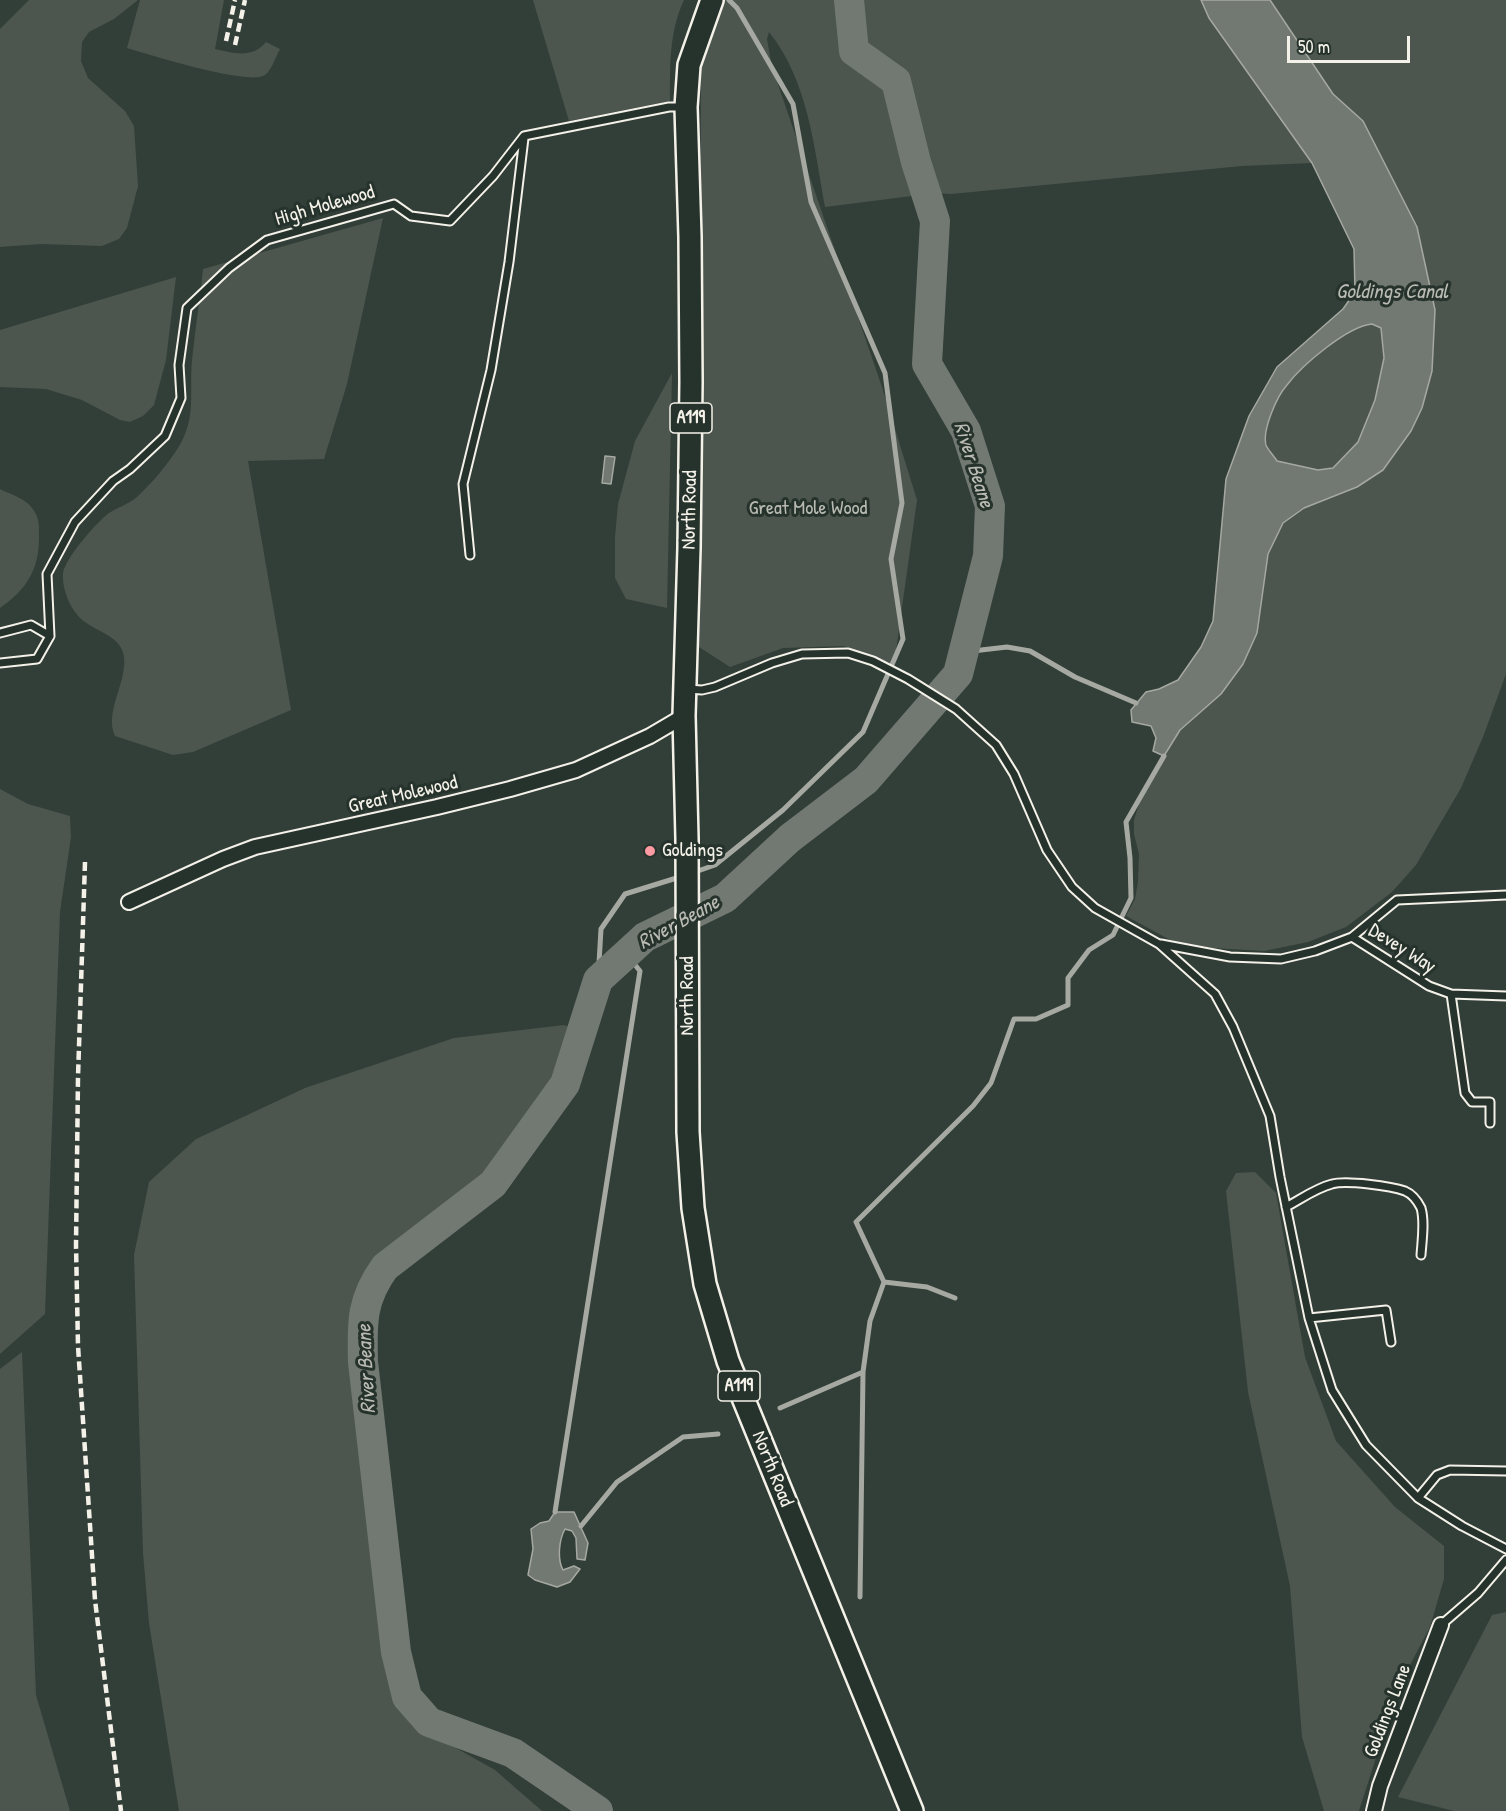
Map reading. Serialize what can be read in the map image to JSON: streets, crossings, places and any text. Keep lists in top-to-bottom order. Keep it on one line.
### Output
{"streets":{"main road":["A119","North Road"],"street":["Great Molewood","Goldings Lane"],"lane":["High Molewood","Devey Way"]},"crossings":[["North Road","Great Molewood"]],"water":["Goldings Canal","River Beane"],"parks":["Great Mole Wood"],"places":["Goldings"],"scale_bar":"50 m"}
